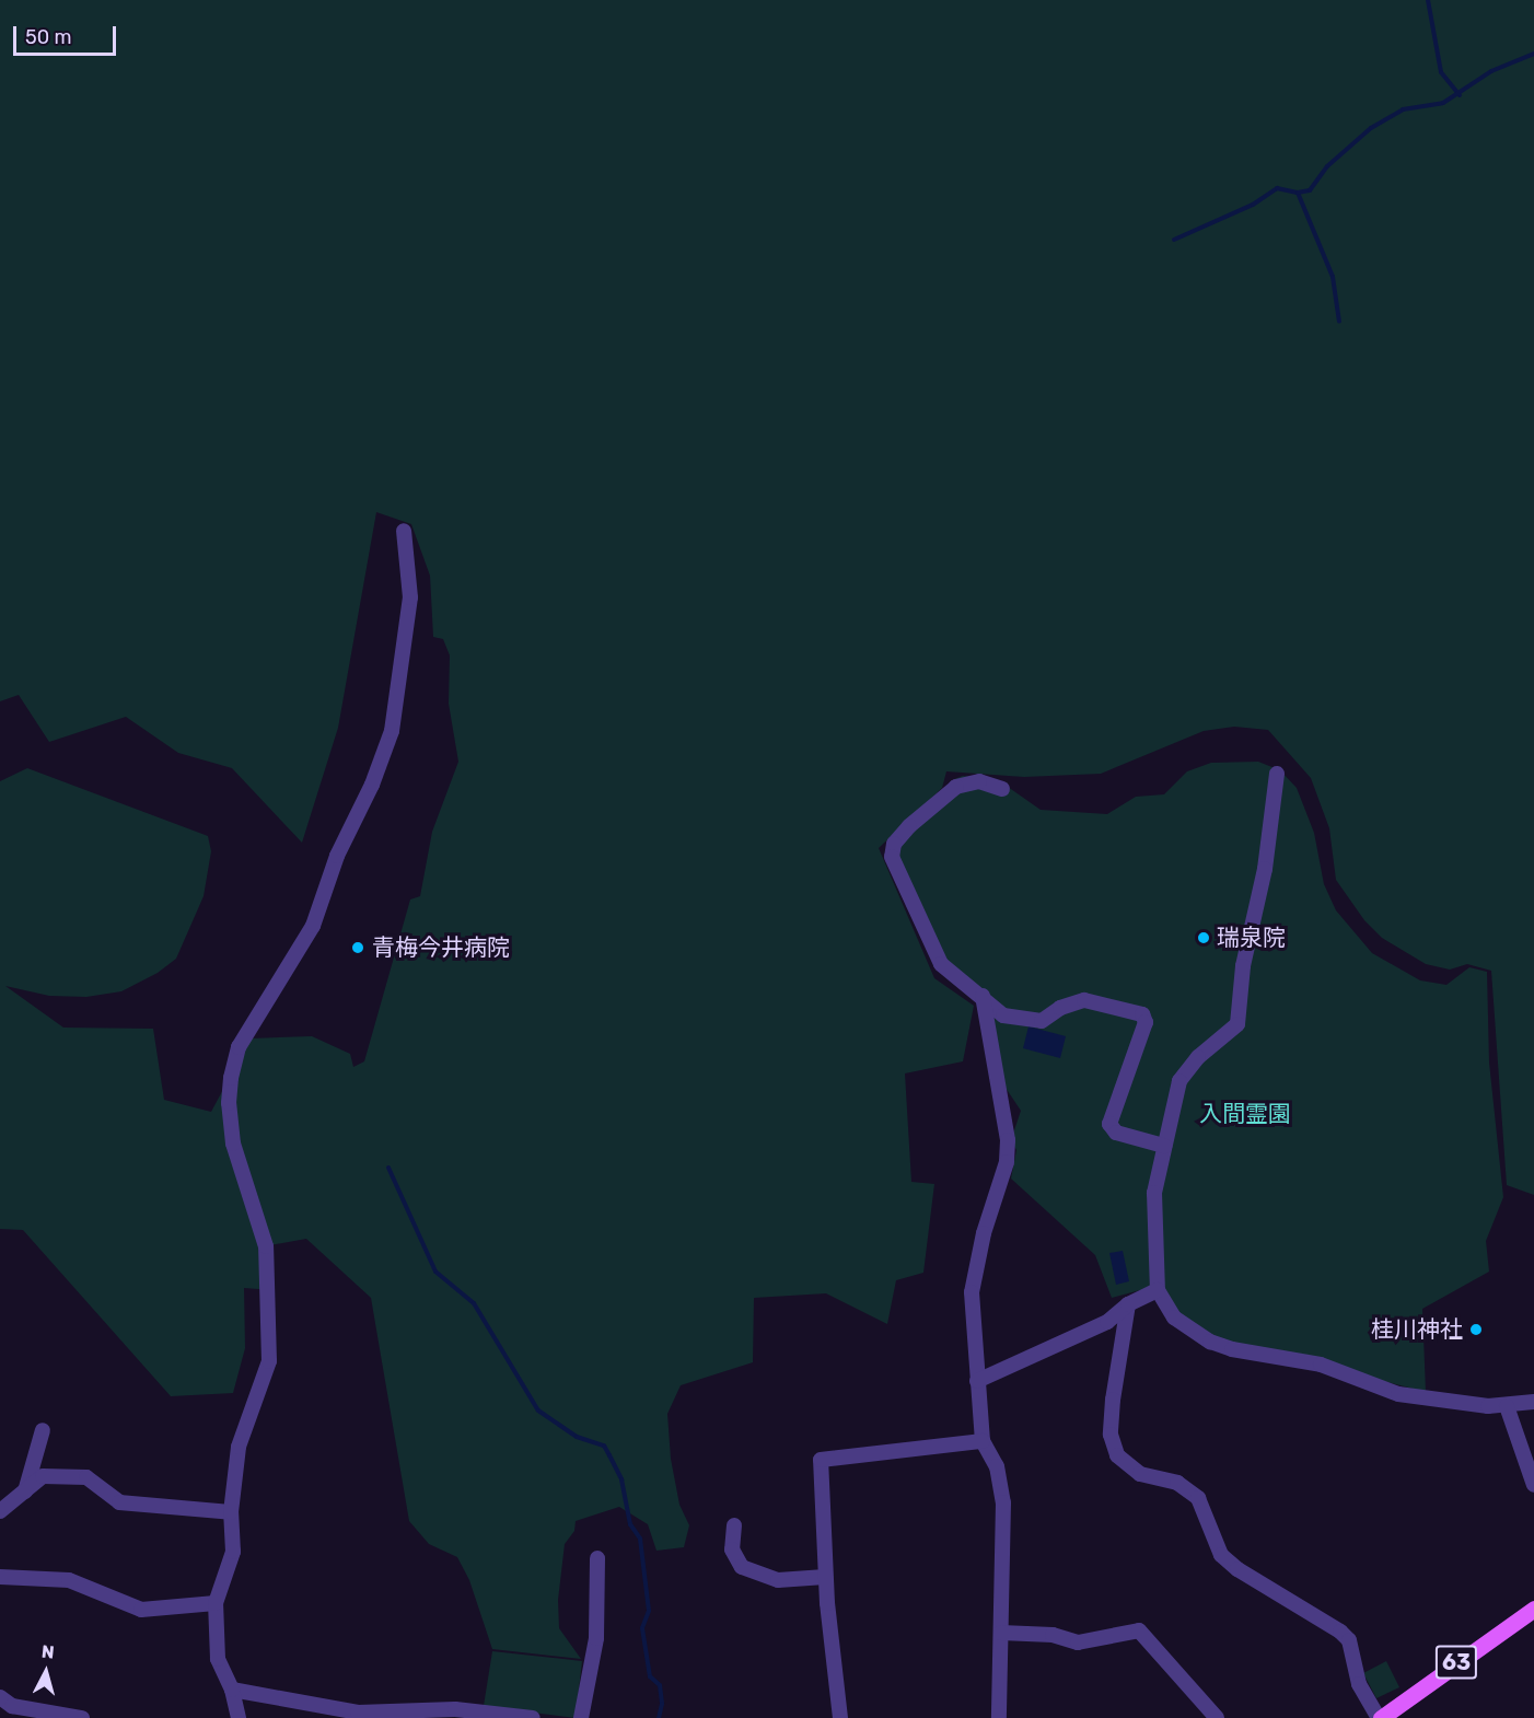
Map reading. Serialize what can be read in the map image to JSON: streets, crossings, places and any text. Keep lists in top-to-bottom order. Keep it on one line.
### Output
{"streets":{"main road":["63"]},"parks":["入間霊園"],"places":["瑞泉院","青梅今井病院","桂川神社"],"scale_bar":"50 m","north":"top"}
